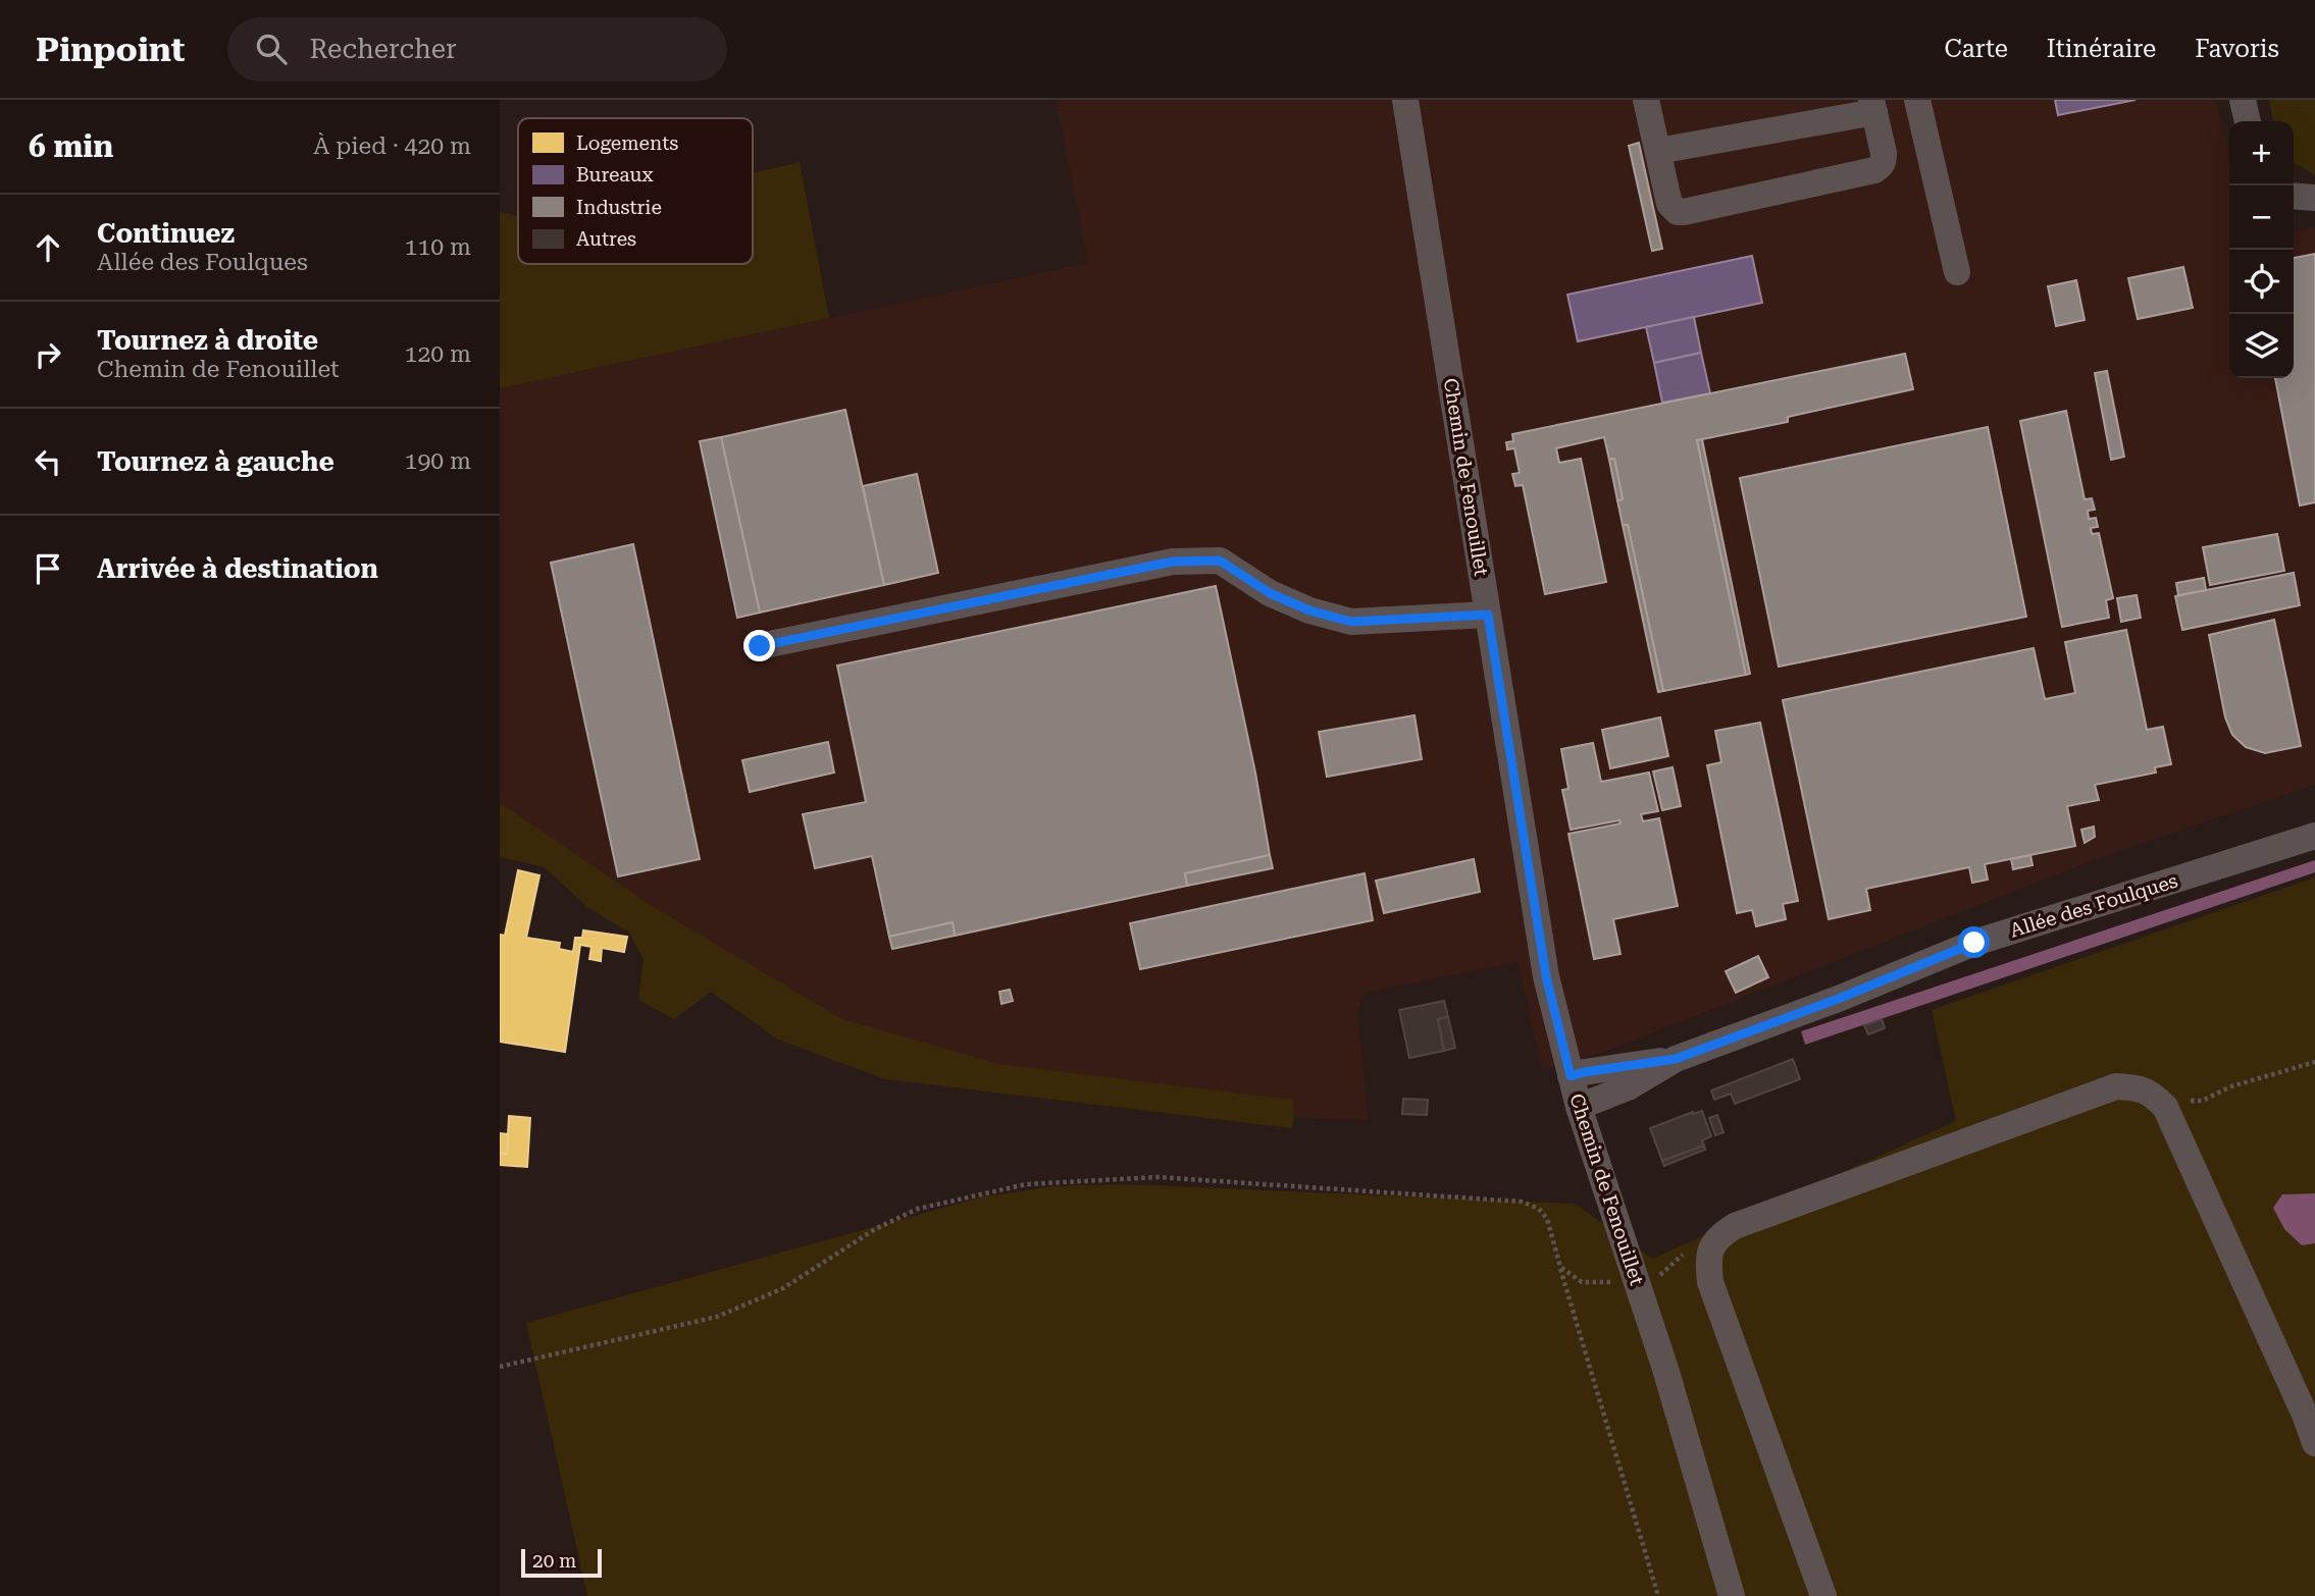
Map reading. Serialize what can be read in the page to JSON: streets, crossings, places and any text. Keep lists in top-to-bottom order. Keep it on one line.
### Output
{"streets":{"street":["Chemin de Fenouillet","Allée des Foulques"]},"crossings":[["Chemin de Fenouillet","Allée des Foulques"]],"legend":["Logements","Bureaux","Industrie","Autres"],"scale_bar":"20 m","page":{"header":"Pinpoint","search":"Rechercher","nav":["Carte","Itinéraire","Favoris"],"heading":["6 min","À pied · 420 m"],"map_buttons":["+","−"],"list":[["Continuez","Allée des Foulques","110 m"],["Tournez à droite","Chemin de Fenouillet","120 m"],["Tournez à gauche","190 m"],"Arrivée à destination"],"scale":"20 m"}}
